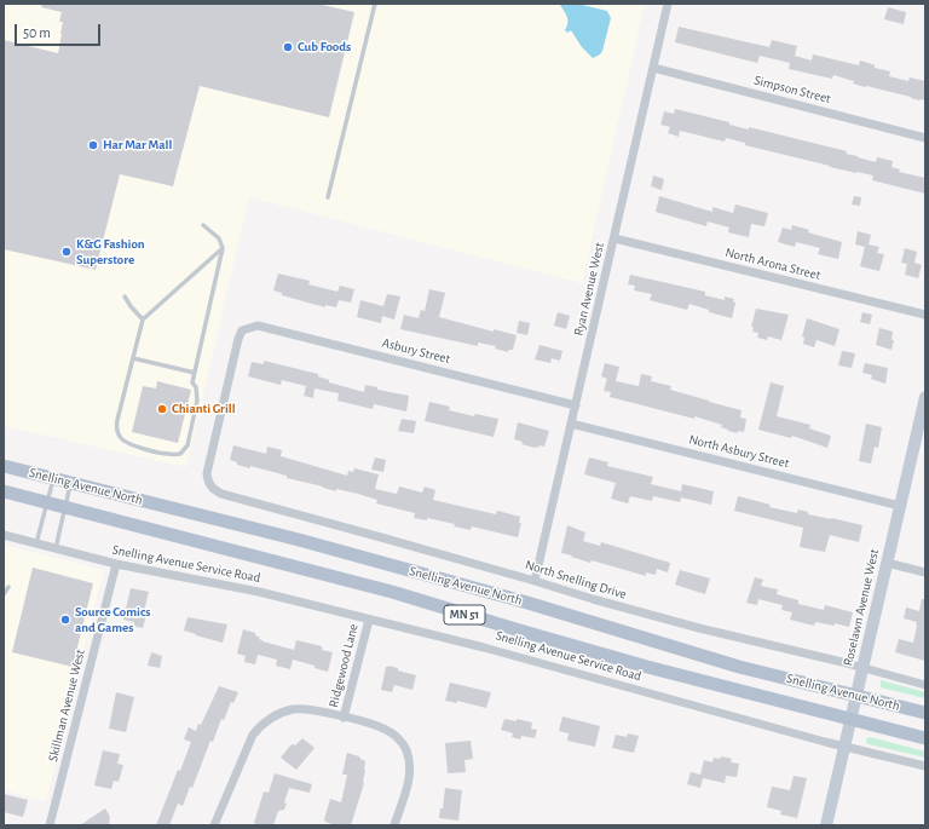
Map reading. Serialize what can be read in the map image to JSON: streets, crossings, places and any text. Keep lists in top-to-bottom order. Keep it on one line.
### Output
{"streets":{"main road":["Snelling Avenue North","MN 51"],"street":["Simpson Street","North Arona Street","Ryan Avenue West","Asbury Street","North Asbury Street","Snelling Avenue Service Road","North Snelling Drive","Roselawn Avenue West","Ridgewood Lane","Skillman Avenue West"]},"crossings":[["Simpson Street","Ryan Avenue West"],["North Arona Street","Ryan Avenue West"],["Ryan Avenue West","Asbury Street"],["Ryan Avenue West","North Asbury Street"],["Ryan Avenue West","North Snelling Drive"],["Asbury Street","North Snelling Drive"],["North Asbury Street","Roselawn Avenue West"],["Snelling Avenue North","Roselawn Avenue West"],["Snelling Avenue Service Road","Roselawn Avenue West"],["Snelling Avenue Service Road","Ridgewood Lane"],["Snelling Avenue Service Road","Skillman Avenue West"],["North Snelling Drive","Roselawn Avenue West"]],"places":["Cub Foods","Har Mar Mall","K&G Fashion Superstore","Chianti Grill","Source Comics and Games"],"scale_bar":"50 m"}
